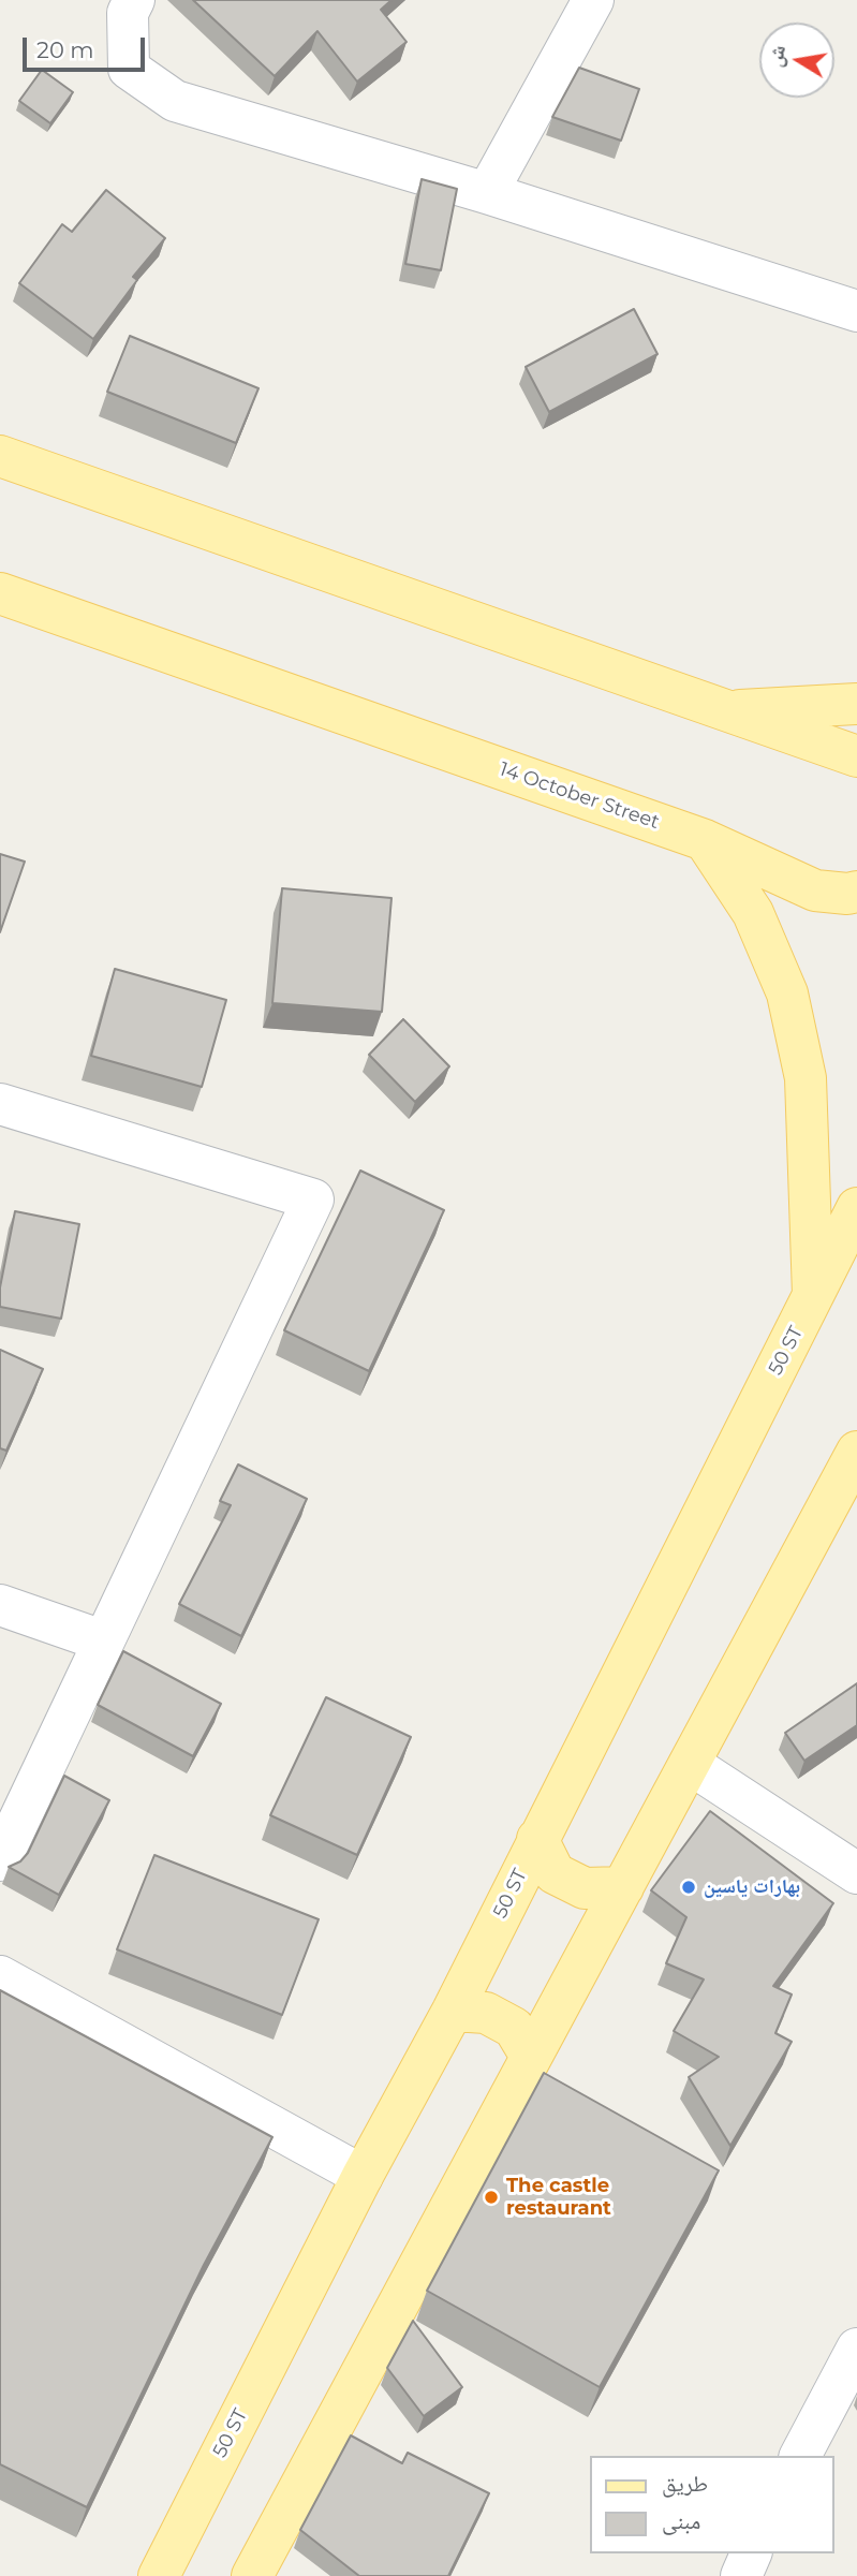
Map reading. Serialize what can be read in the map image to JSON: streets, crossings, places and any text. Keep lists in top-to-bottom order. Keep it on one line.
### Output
{"streets":{"main road":["14 October Street","50 ST"]},"places":["بهارات ياسين","The castle restaurant"],"legend":["طريق","مبنى"],"scale_bar":"20 m","north":"left"}
